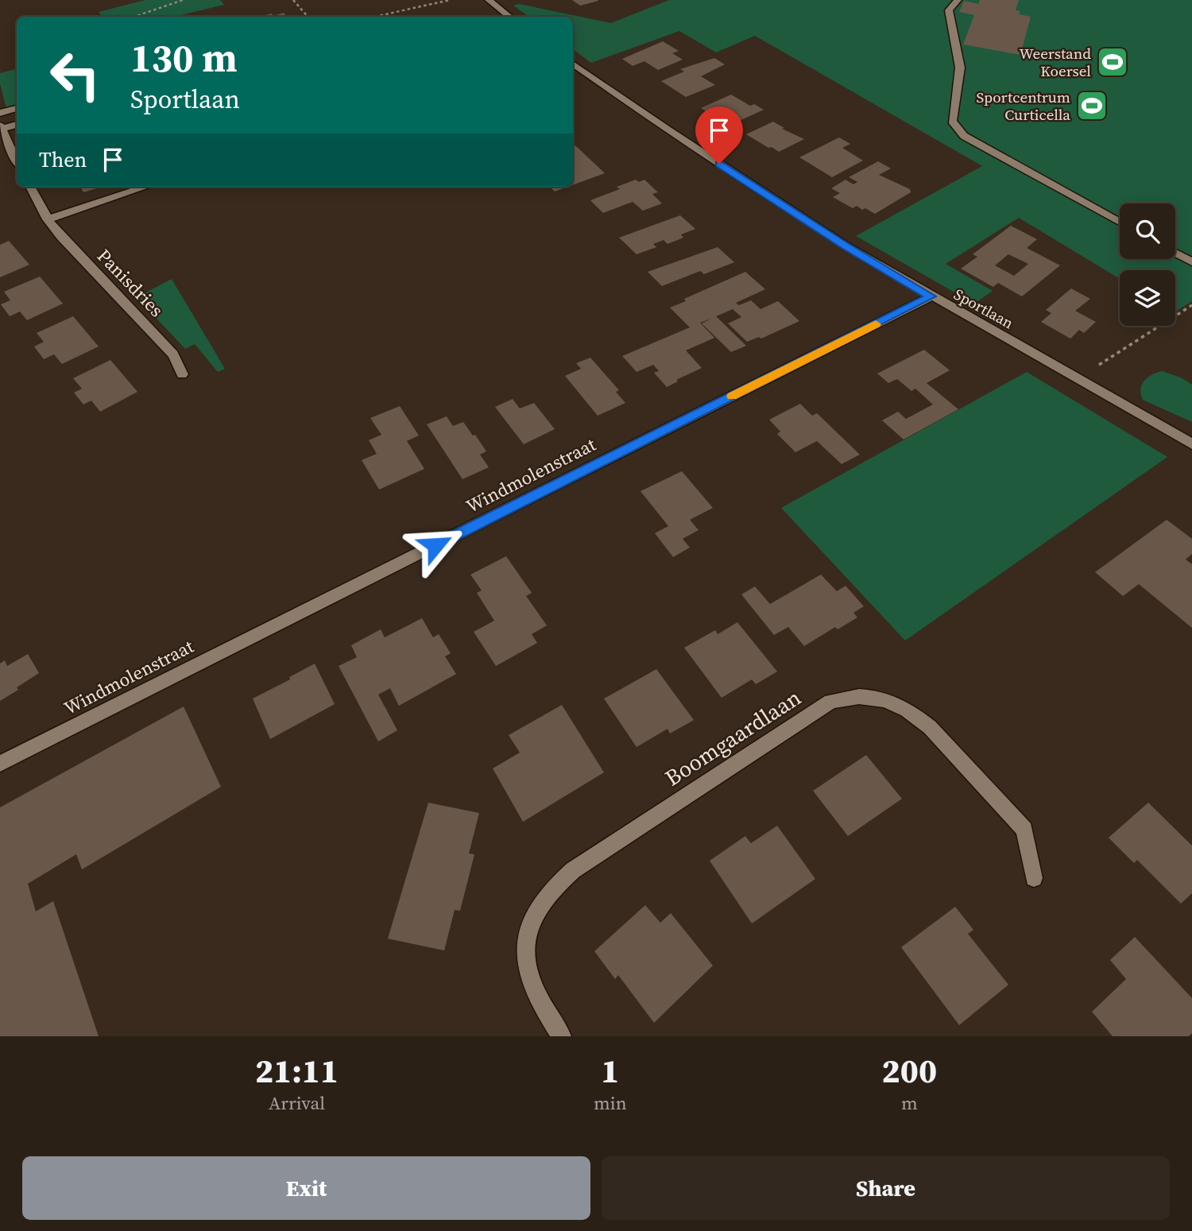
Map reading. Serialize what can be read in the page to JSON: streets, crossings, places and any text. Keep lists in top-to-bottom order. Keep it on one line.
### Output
{"streets":{"street":["Panisdries","Sportlaan","Windmolenstraat","Boomgaardlaan"]},"crossings":[["Sportlaan","Windmolenstraat"]],"places":{"sports":["Weerstand Koersel","Sportcentrum Curticella"]},"page":{"turn":["130 m","Sportlaan"],"then":"Then","eta":["21:11","Arrival","1","min","200","m"],"buttons":["Exit","Share"]}}
